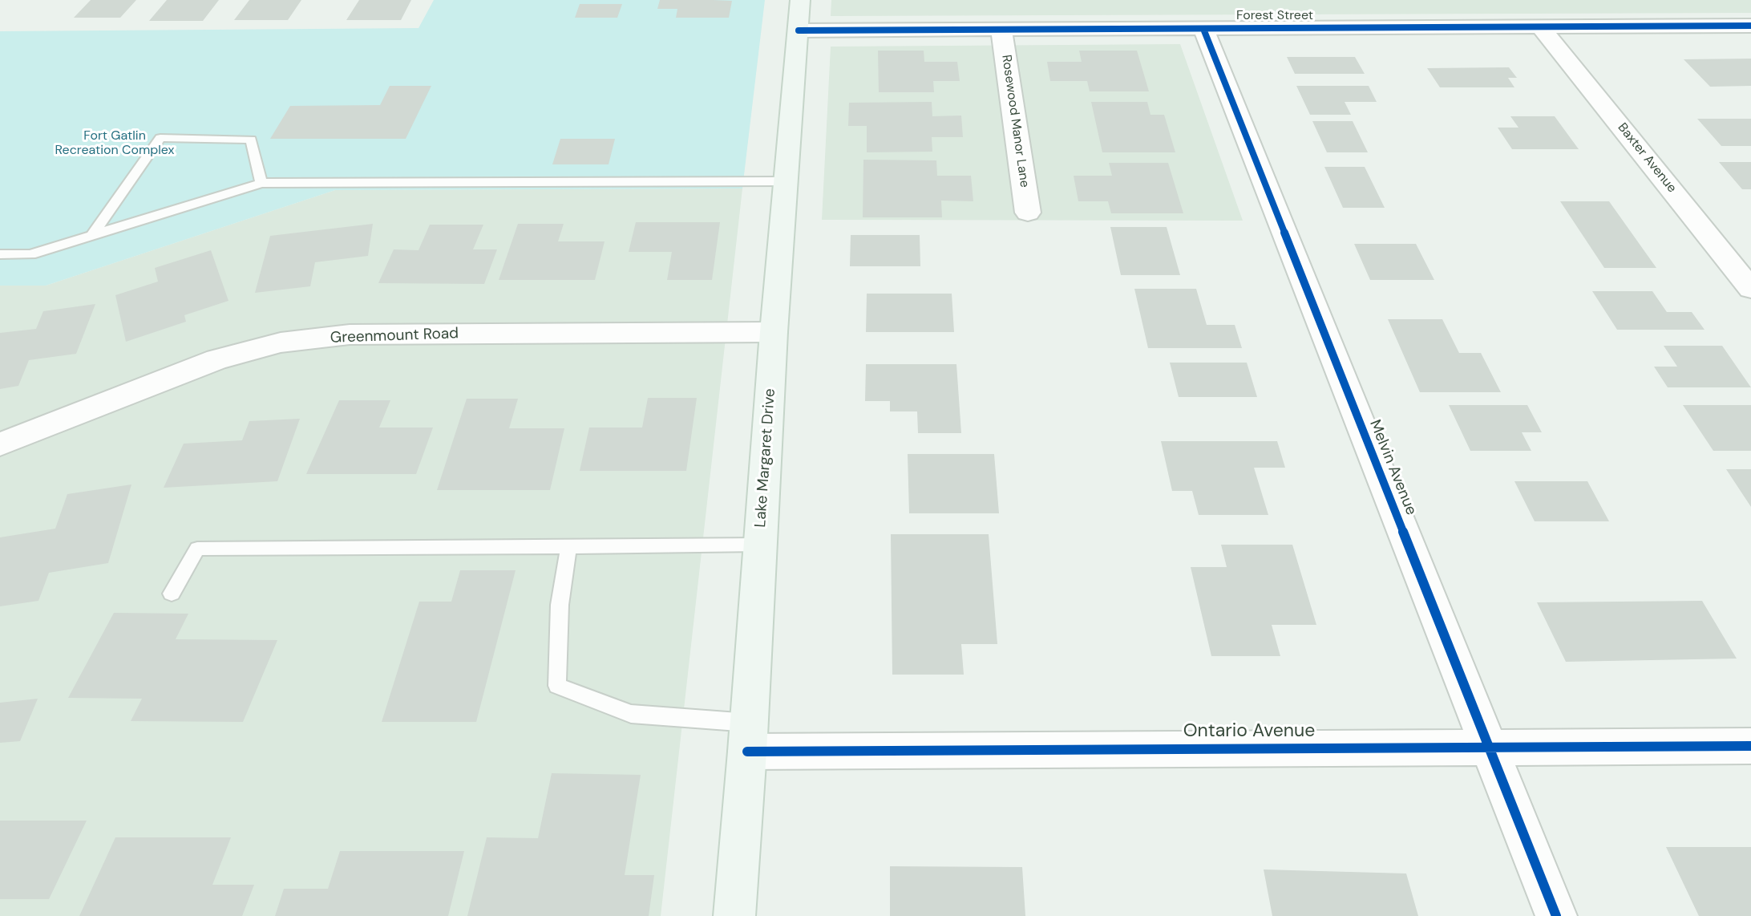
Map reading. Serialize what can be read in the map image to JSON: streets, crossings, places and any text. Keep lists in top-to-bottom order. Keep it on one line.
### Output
{"streets":{"street":["Forest Street","Rosewood Manor Lane","Baxter Avenue","Greenmount Road","Lake Margaret Drive","Melvin Avenue","Ontario Avenue"]},"crossings":[["Forest Street","Rosewood Manor Lane"],["Forest Street","Baxter Avenue"],["Forest Street","Lake Margaret Drive"],["Forest Street","Melvin Avenue"],["Greenmount Road","Lake Margaret Drive"],["Lake Margaret Drive","Ontario Avenue"],["Melvin Avenue","Ontario Avenue"]],"parks":["Fort Gatlin Recreation Complex"]}
